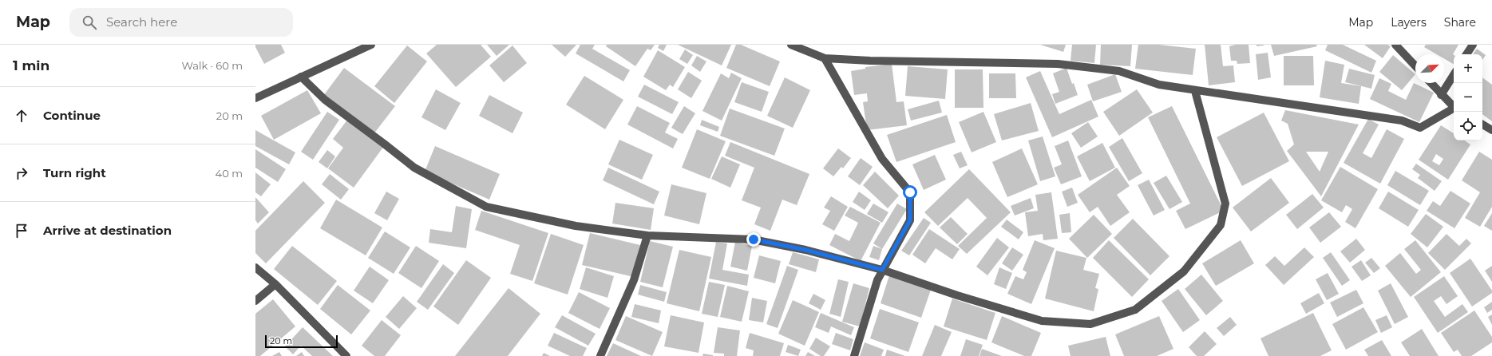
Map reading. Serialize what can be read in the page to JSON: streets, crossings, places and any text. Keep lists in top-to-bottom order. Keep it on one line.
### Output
{"scale_bar":"20 m","north":"top right","page":{"header":"Map","search":"Search here","nav":["Map","Layers","Share"],"heading":["1 min","Walk · 60 m"],"map_buttons":["+","−"],"list":[["Continue","20 m"],["Turn right","40 m"],"Arrive at destination"],"scale":"20 m"}}
